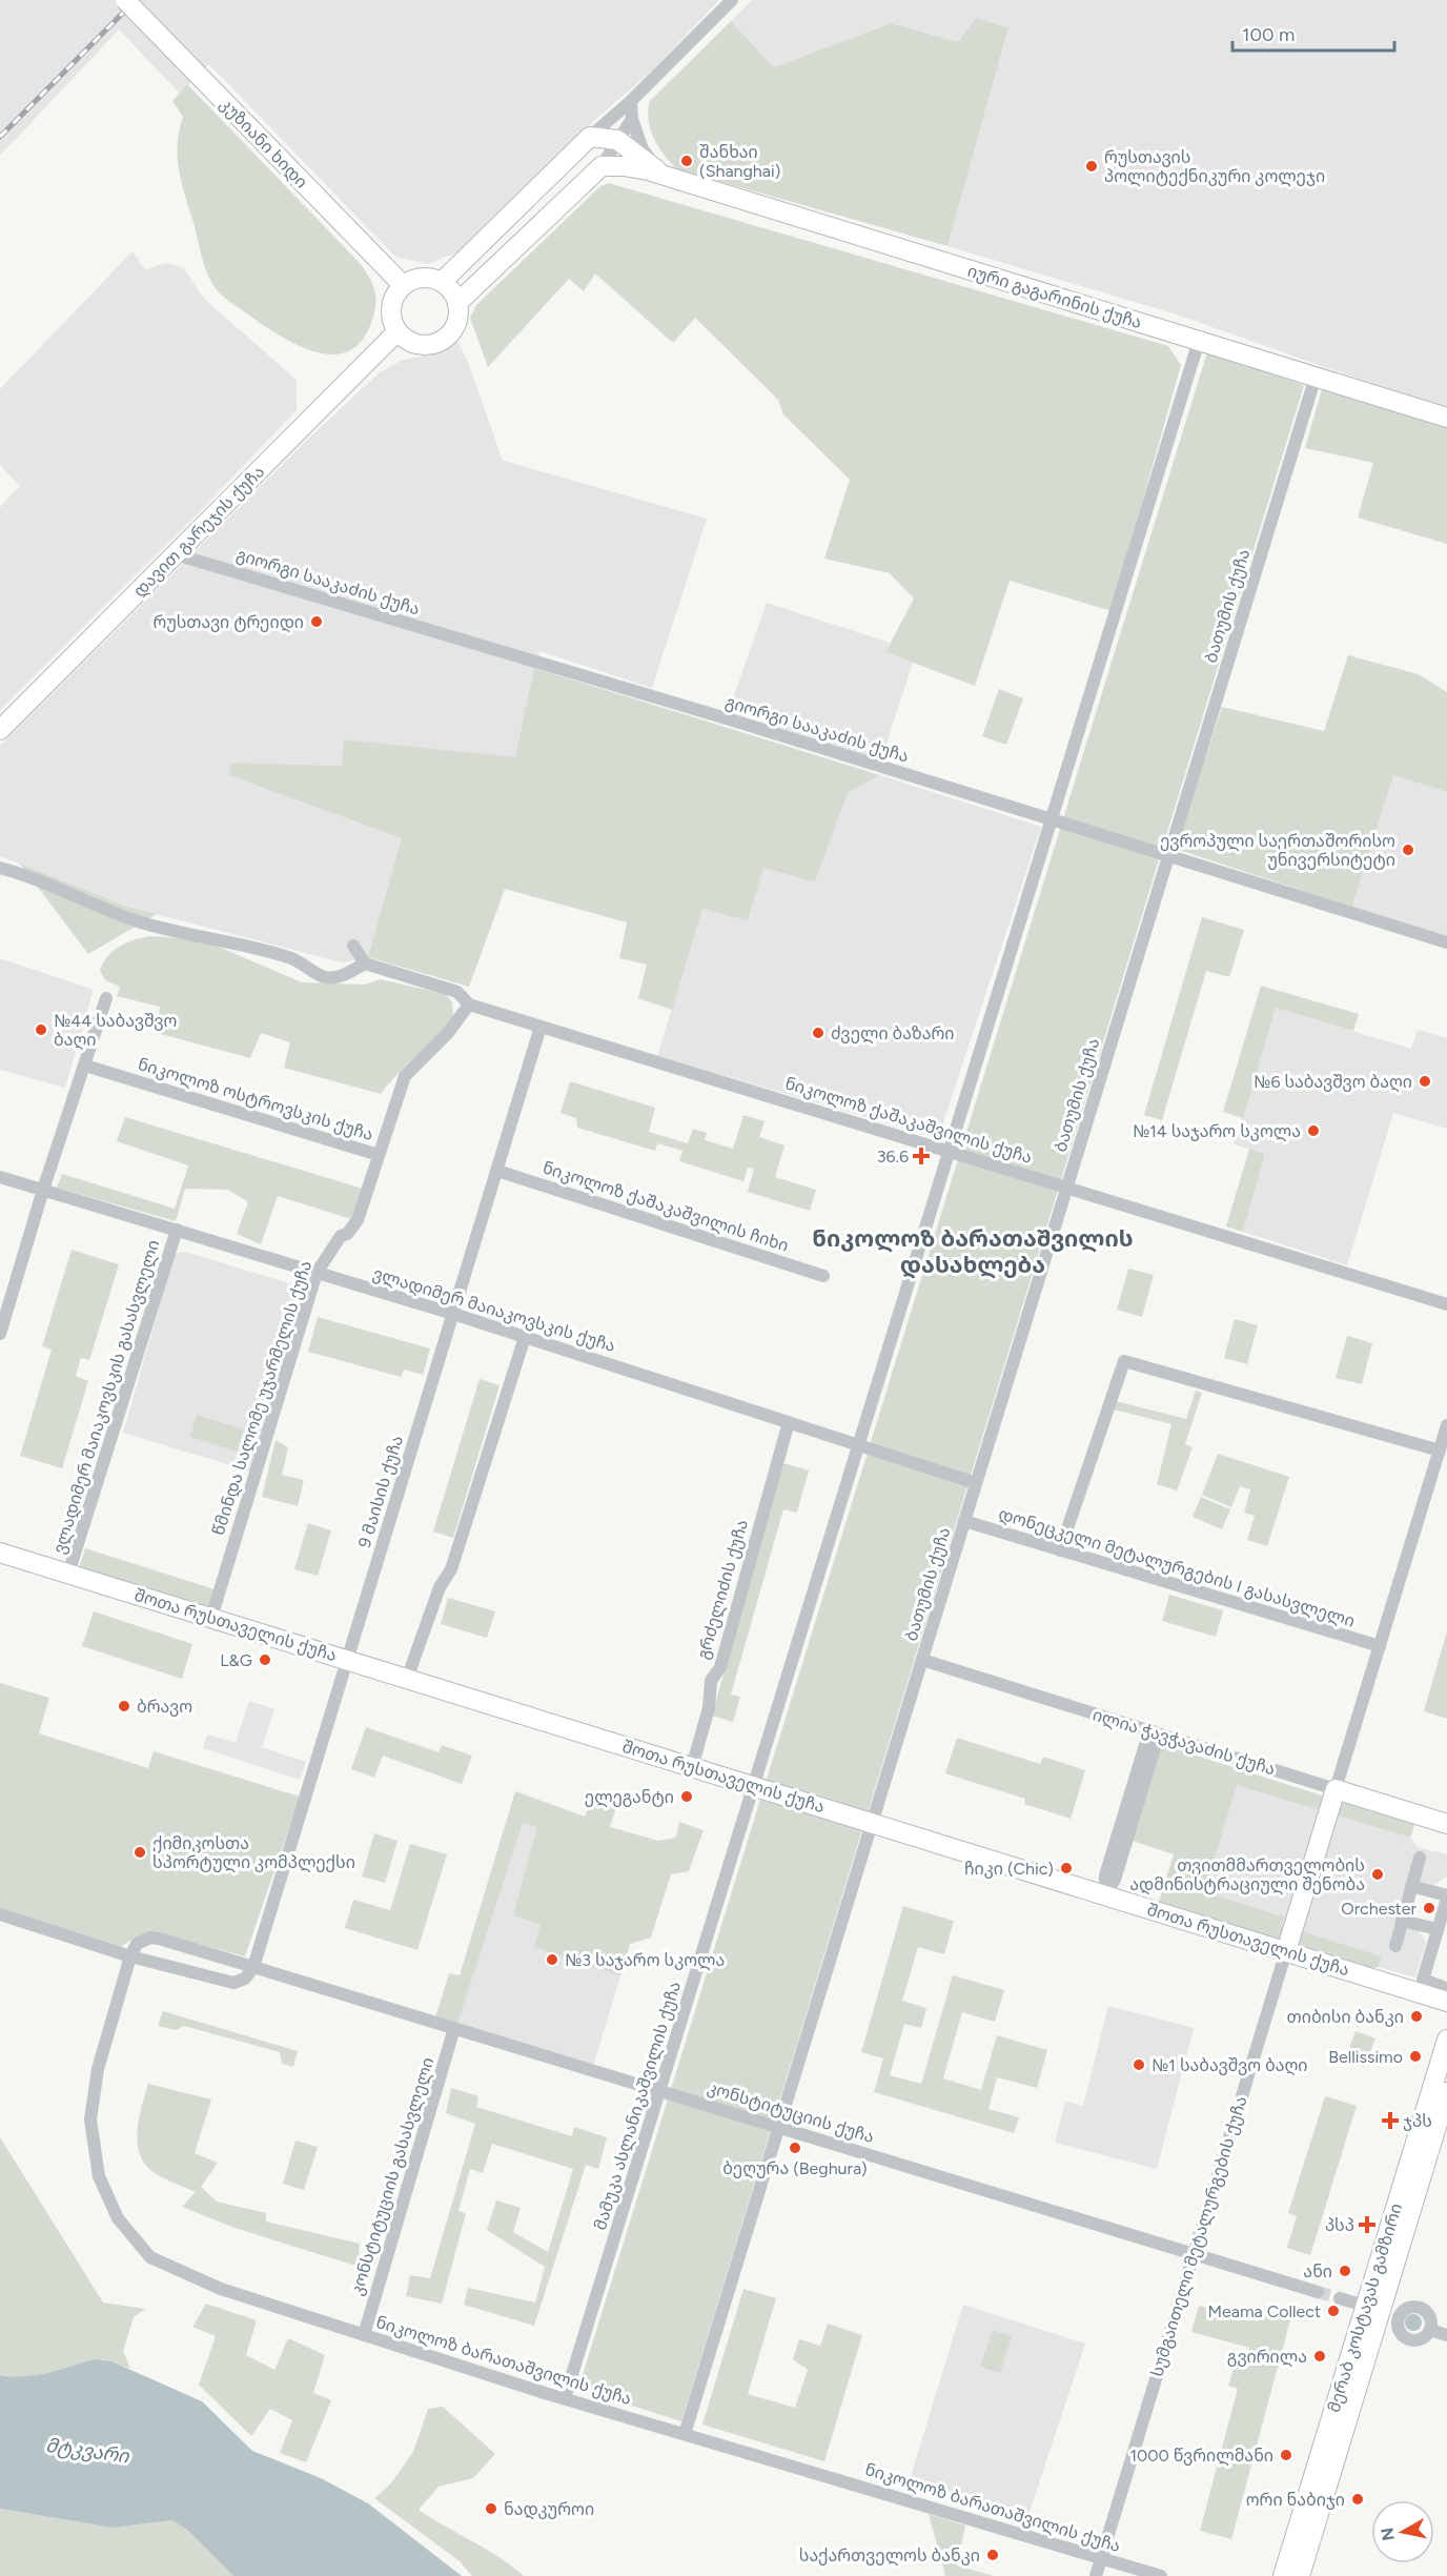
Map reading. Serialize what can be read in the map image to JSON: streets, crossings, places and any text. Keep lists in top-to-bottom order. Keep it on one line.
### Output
{"streets":{"street":["კუზიანი ხიდი","იური გაგარინის ქუჩა","დავით გარეჯის ქუჩა","გიორგი სააკაძის ქუჩა","ბათუმის ქუჩა","ნიკოლოზ ოსტროვსკის ქუჩა","ნიკოლოზ ქაშაკაშვილის ქუჩა","ნიკოლოზ ქაშაკაშვილის ჩიხი","ვლადიმერ მაიაკოვსკის ქუჩა","ვლადიმერ მაიაკოვსკის გასასვლელი","წმინდა სალომე უჯარმელის ქუჩა","9 მაისის ქუჩა","დონეცკელი მეტალურგების I გასასვლელი","გრძელიძის ქუჩა","შოთა რუსთაველის ქუჩა","ილია ჭავჭავაძის ქუჩა","მამუკა ასლანიკაშვილის ქუჩა","კონსტიტუციის ქუჩა","კონსტიტუციის გასასვლელი","სუმგაითელი მეტალურგების ქუჩა","მერაბ კოსტავას გამზირი","ნიკოლოზ ბარათაშვილის ქუჩა"]},"crossings":[["კუზიანი ხიდი","დავით გარეჯის ქუჩა"],["იური გაგარინის ქუჩა","ბათუმის ქუჩა"],["დავით გარეჯის ქუჩა","გიორგი სააკაძის ქუჩა"],["გიორგი სააკაძის ქუჩა","ბათუმის ქუჩა"],["ბათუმის ქუჩა","ნიკოლოზ ქაშაკაშვილის ქუჩა"],["ბათუმის ქუჩა","ვლადიმერ მაიაკოვსკის ქუჩა"],["ბათუმის ქუჩა","დონეცკელი მეტალურგების I გასასვლელი"],["ბათუმის ქუჩა","შოთა რუსთაველის ქუჩა"],["ბათუმის ქუჩა","ილია ჭავჭავაძის ქუჩა"],["ნიკოლოზ ოსტროვსკის ქუჩა","წმინდა სალომე უჯარმელის ქუჩა"],["ნიკოლოზ ქაშაკაშვილის ქუჩა","წმინდა სალომე უჯარმელის ქუჩა"],["ნიკოლოზ ქაშაკაშვილის ქუჩა","9 მაისის ქუჩა"],["ნიკოლოზ ქაშაკაშვილის ჩიხი","9 მაისის ქუჩა"],["ვლადიმერ მაიაკოვსკის ქუჩა","ვლადიმერ მაიაკოვსკის გასასვლელი"],["ვლადიმერ მაიაკოვსკის ქუჩა","წმინდა სალომე უჯარმელის ქუჩა"],["ვლადიმერ მაიაკოვსკის ქუჩა","9 მაისის ქუჩა"],["ვლადიმერ მაიაკოვსკის ქუჩა","გრძელიძის ქუჩა"],["ვლადიმერ მაიაკოვსკის გასასვლელი","შოთა რუსთაველის ქუჩა"],["წმინდა სალომე უჯარმელის ქუჩა","შოთა რუსთაველის ქუჩა"],["9 მაისის ქუჩა","შოთა რუსთაველის ქუჩა"],["9 მაისის ქუჩა","კონსტიტუციის ქუჩა"],["გრძელიძის ქუჩა","შოთა რუსთაველის ქუჩა"],["შოთა რუსთაველის ქუჩა","მამუკა ასლანიკაშვილის ქუჩა"],["შოთა რუსთაველის ქუჩა","სუმგაითელი მეტალურგების ქუჩა"],["ილია ჭავჭავაძის ქუჩა","სუმგაითელი მეტალურგების ქუჩა"],["მამუკა ასლანიკაშვილის ქუჩა","კონსტიტუციის ქუჩა"],["მამუკა ასლანიკაშვილის ქუჩა","ნიკოლოზ ბარათაშვილის ქუჩა"],["კონსტიტუციის ქუჩა","კონსტიტუციის გასასვლელი"],["კონსტიტუციის ქუჩა","სუმგაითელი მეტალურგების ქუჩა"],["კონსტიტუციის ქუჩა","ნიკოლოზ ბარათაშვილის ქუჩა"],["კონსტიტუციის გასასვლელი","ნიკოლოზ ბარათაშვილის ქუჩა"],["სუმგაითელი მეტალურგების ქუჩა","ნიკოლოზ ბარათაშვილის ქუჩა"]],"districts":["ნიკოლოზ ბარათაშვილის დასახლება"],"water":["მტკვარი"],"places":{"other":["შანხაი (Shanghai)","რუსთავის პოლიტექნიკური კოლეჯი","რუსთავი ტრეიდი","ევროპული საერთაშორისო უნივერსიტეტი","№44 საბავშვო ბაღი","ძველი ბაზარი","№6 საბავშვო ბაღი","№14 საჯარო სკოლა","L&G","ბრავო","ელეგანტი","ქიმიკოსთა სპორტული კომპლექსი","ჩიკი (Chic)","თვითმმართველობის ადმინისტრაციული შენობა","Orchester","№3 საჯარო სკოლა","თიბისი ბანკი","Bellissimo","№1 საბავშვო ბაღი","ბეღურა (Beghura)","ანი","Meama Collect","გვირილა","1000 წვრილმანი","ორი ნაბიჯი","ნადკუროი","საქართველოს ბანკი"],"health":["36.6","ჯპს","პსპ"]},"scale_bar":"100 m","north":"left"}
